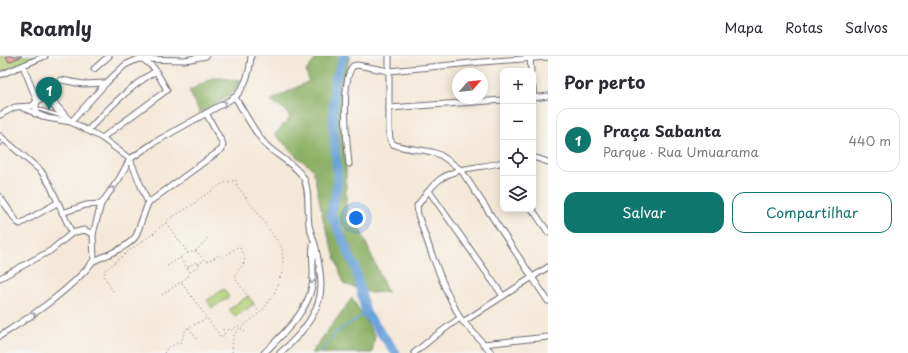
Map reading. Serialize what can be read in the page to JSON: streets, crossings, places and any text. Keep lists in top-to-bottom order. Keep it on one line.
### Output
{"north":"top right","page":{"header":"Roamly","nav":["Mapa","Rotas","Salvos"],"heading":"Por perto","map_buttons":["+","−"],"pins":"1","list":[{"mark":"1","name":"Praça Sabanta","note":"Parque · Rua Umuarama","value":"440 m"}],"buttons":["Salvar","Compartilhar"]}}
